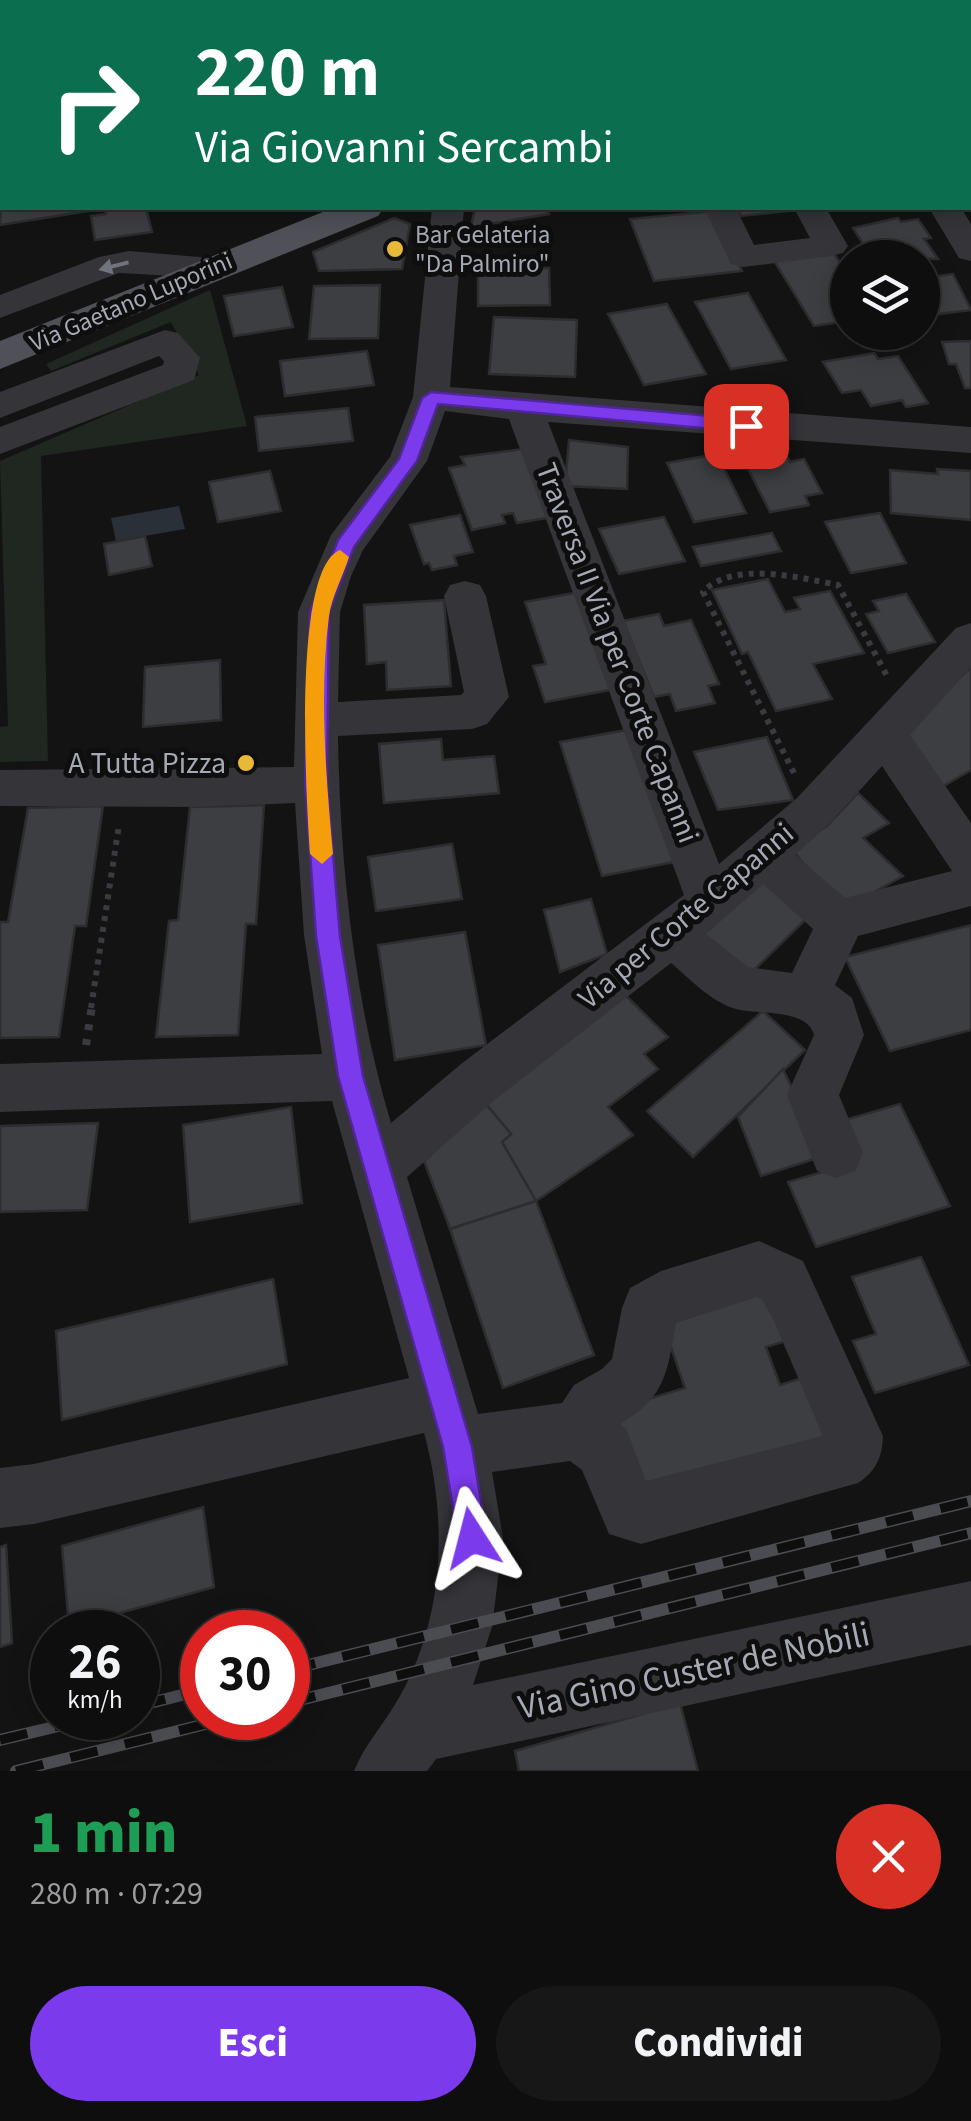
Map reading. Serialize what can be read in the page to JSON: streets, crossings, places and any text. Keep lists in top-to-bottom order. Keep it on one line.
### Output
{"streets":{"main road":["Via Gaetano Luporini"],"street":["Traversa II Via per Corte Capanni","Via per Corte Capanni","Via Gino Custer de Nobili"]},"crossings":[["Traversa II Via per Corte Capanni","Via per Corte Capanni"]],"places":["Bar Gelateria \"Da Palmiro\"","A Tutta Pizza"],"page":{"turn":["220 m","Via Giovanni Sercambi"],"speed":"26 km/h","limit":"30","heading":["1 min","280 m · 07:29"],"buttons":["Esci","Condividi"]}}
